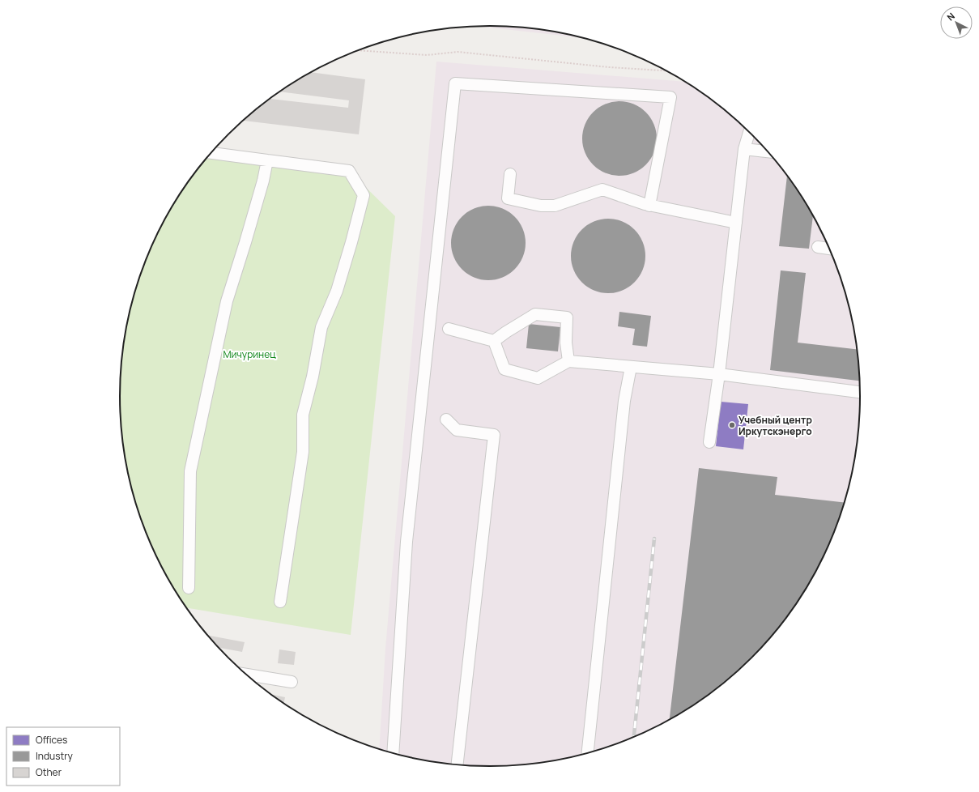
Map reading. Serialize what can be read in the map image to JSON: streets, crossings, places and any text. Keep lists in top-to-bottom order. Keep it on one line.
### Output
{"parks":["Мичуринец"],"places":["Учебный центр Иркутскэнерго"],"legend":["Offices","Industry","Other"],"north":"top left"}
